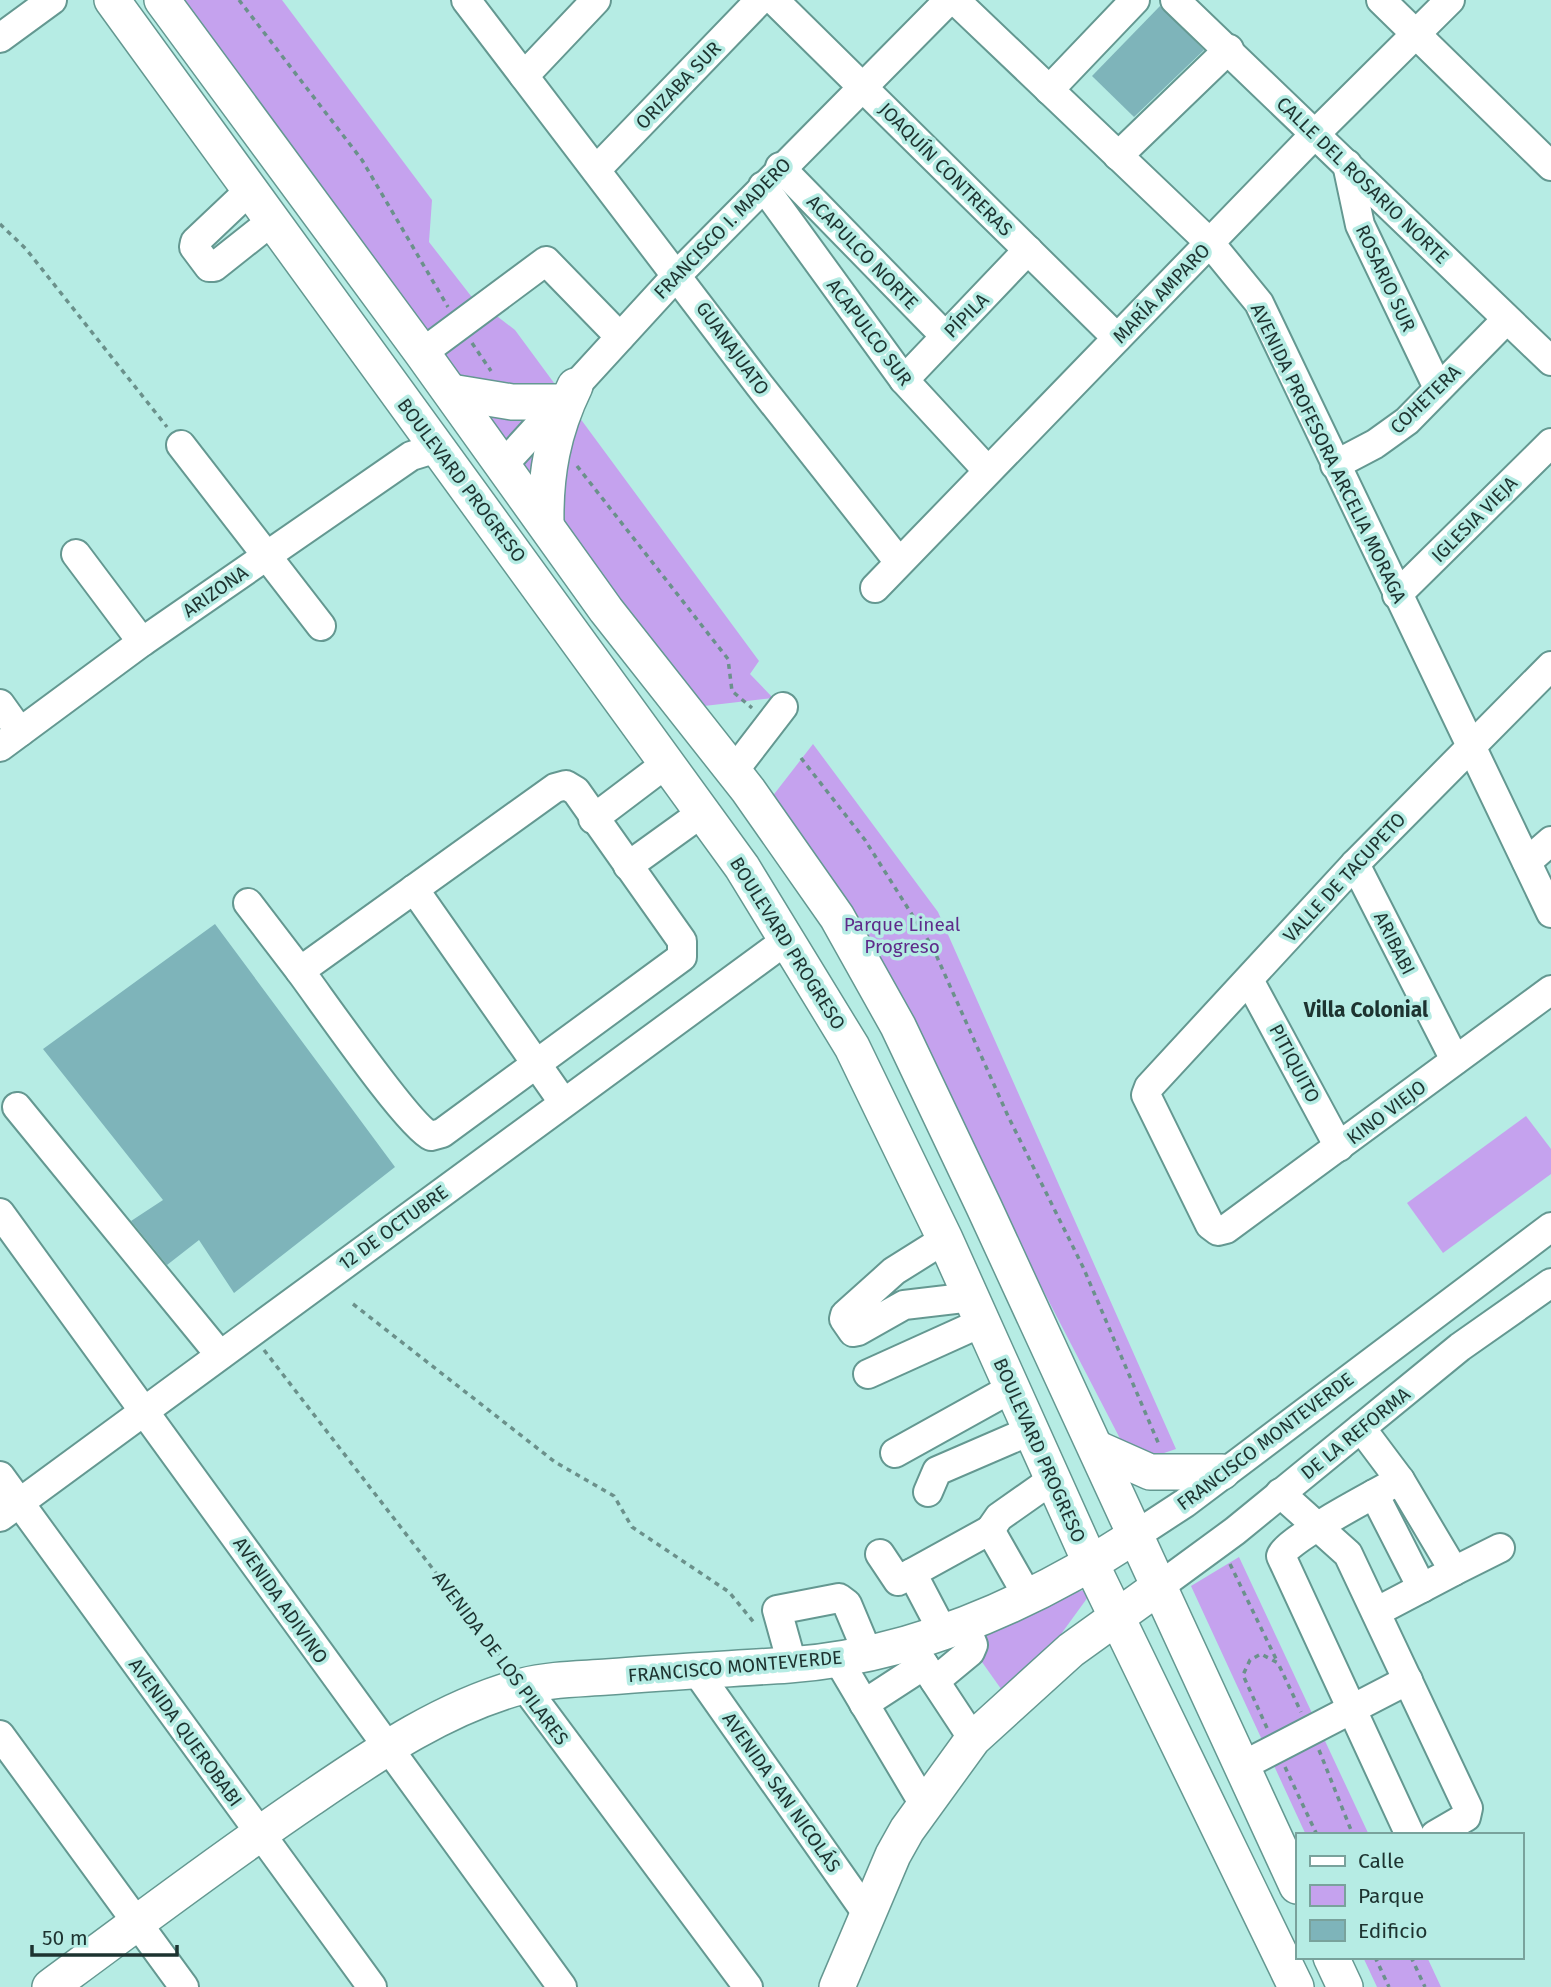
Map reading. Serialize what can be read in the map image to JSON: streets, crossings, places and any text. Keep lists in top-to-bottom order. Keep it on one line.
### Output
{"streets":{"main road":["BOULEVARD PROGRESO","FRANCISCO MONTEVERDE"],"street":["ORIZABA SUR","JOAQUÍN CONTRERAS","CALLE DEL ROSARIO NORTE","FRANCISCO I. MADERO","ACAPULCO NORTE","ROSARIO SUR","MARÍA AMPARO","PÍPILA","ACAPULCO SUR","GUANAJUATO","COHETERA","AVENIDA PROFESORA ARCELIA MORAGA","IGLESIA VIEJA","ARIZONA","VALLE DE TACUPETO","ARIBABI","PITIQUITO","KINO VIEJO","12 DE OCTUBRE","DE LA REFORMA","AVENIDA ADIVINO","AVENIDA DE LOS PILARES","AVENIDA QUEROBABI","AVENIDA SAN NICOLÁS"]},"crossings":[["ORIZABA SUR","GUANAJUATO"],["JOAQUÍN CONTRERAS","FRANCISCO I. MADERO"],["JOAQUÍN CONTRERAS","MARÍA AMPARO"],["JOAQUÍN CONTRERAS","PÍPILA"],["CALLE DEL ROSARIO NORTE","ROSARIO SUR"],["CALLE DEL ROSARIO NORTE","MARÍA AMPARO"],["CALLE DEL ROSARIO NORTE","COHETERA"],["FRANCISCO I. MADERO","ACAPULCO NORTE"],["FRANCISCO I. MADERO","ACAPULCO SUR"],["FRANCISCO I. MADERO","GUANAJUATO"],["FRANCISCO I. MADERO","BOULEVARD PROGRESO"],["ACAPULCO NORTE","PÍPILA"],["ACAPULCO NORTE","ACAPULCO SUR"],["ROSARIO SUR","COHETERA"],["MARÍA AMPARO","ACAPULCO SUR"],["MARÍA AMPARO","GUANAJUATO"],["MARÍA AMPARO","AVENIDA PROFESORA ARCELIA MORAGA"],["PÍPILA","ACAPULCO SUR"],["COHETERA","AVENIDA PROFESORA ARCELIA MORAGA"],["AVENIDA PROFESORA ARCELIA MORAGA","IGLESIA VIEJA"],["AVENIDA PROFESORA ARCELIA MORAGA","VALLE DE TACUPETO"],["BOULEVARD PROGRESO","ARIZONA"],["BOULEVARD PROGRESO","12 DE OCTUBRE"],["BOULEVARD PROGRESO","DE LA REFORMA"],["BOULEVARD PROGRESO","FRANCISCO MONTEVERDE"],["VALLE DE TACUPETO","ARIBABI"],["VALLE DE TACUPETO","PITIQUITO"],["VALLE DE TACUPETO","KINO VIEJO"],["ARIBABI","KINO VIEJO"],["PITIQUITO","KINO VIEJO"],["12 DE OCTUBRE","AVENIDA ADIVINO"],["12 DE OCTUBRE","AVENIDA DE LOS PILARES"],["12 DE OCTUBRE","AVENIDA QUEROBABI"],["FRANCISCO MONTEVERDE","AVENIDA ADIVINO"],["FRANCISCO MONTEVERDE","AVENIDA DE LOS PILARES"],["FRANCISCO MONTEVERDE","AVENIDA QUEROBABI"],["FRANCISCO MONTEVERDE","AVENIDA SAN NICOLÁS"]],"districts":["Villa Colonial"],"parks":["Parque Lineal Progreso"],"legend":["Calle","Parque","Edificio"],"scale_bar":"50 m"}
